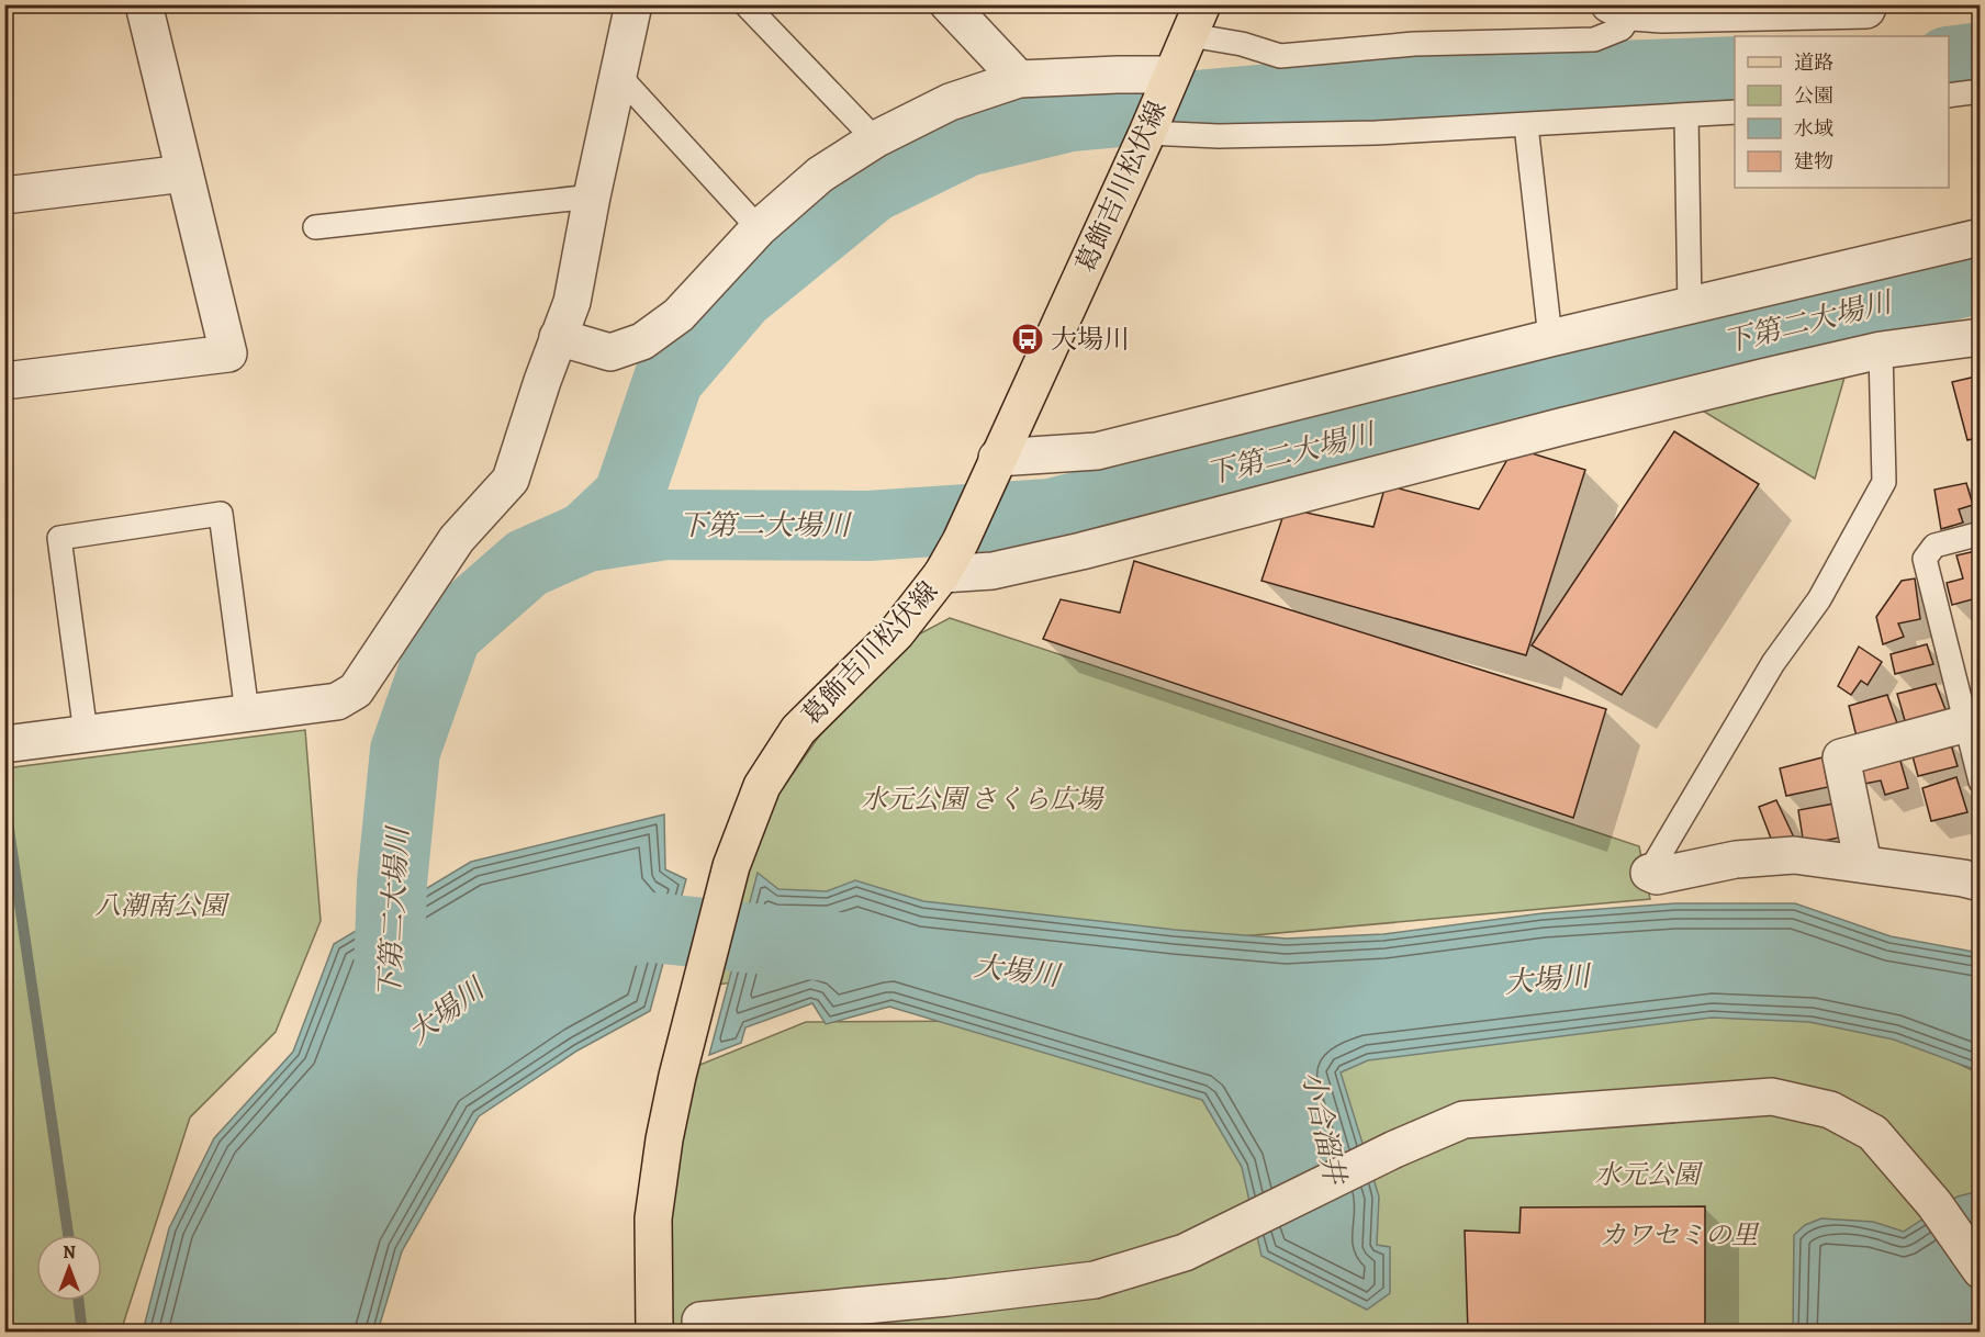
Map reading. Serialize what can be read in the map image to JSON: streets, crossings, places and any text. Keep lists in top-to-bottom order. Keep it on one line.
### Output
{"streets":{"main road":["葛飾吉川松伏線"]},"water":["下第二大場川","大場川","小合溜井"],"parks":["水元公園 さくら広場","八潮南公園","水元公園","カワセミの里"],"places":{"bus stop":["大場川"]},"legend":["道路","公園","水域","建物"],"north":"top"}
